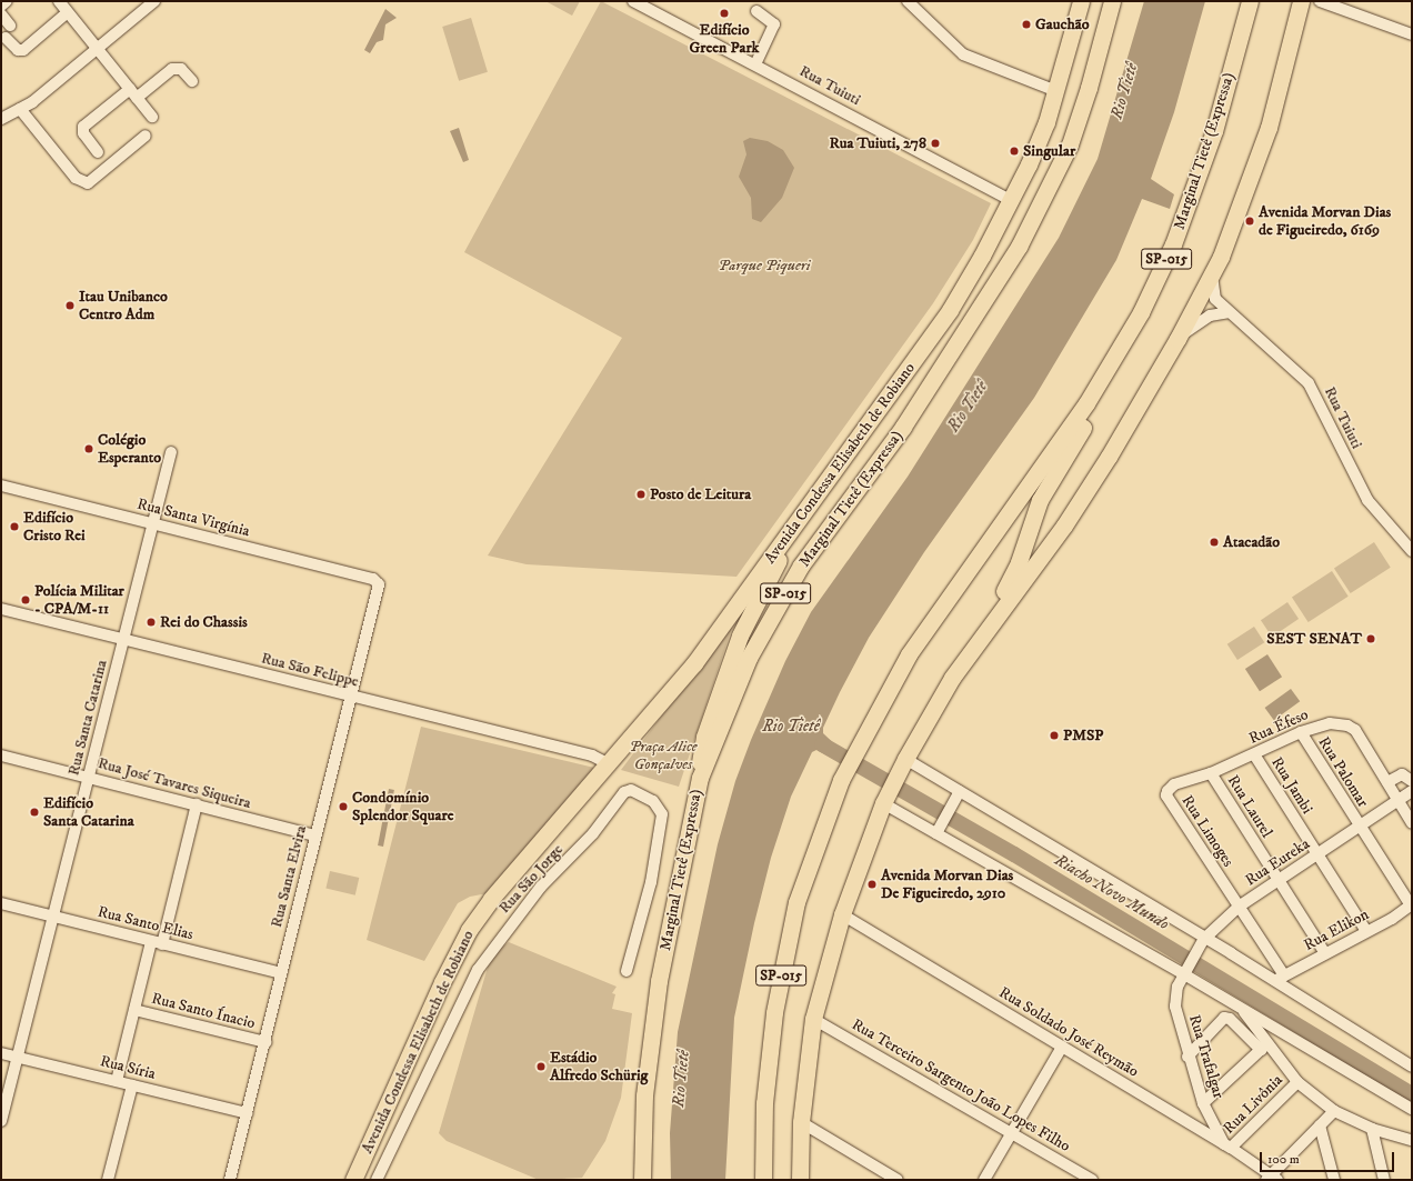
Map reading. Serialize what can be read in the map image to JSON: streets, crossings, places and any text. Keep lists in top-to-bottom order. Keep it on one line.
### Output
{"streets":{"highway":["Marginal Tietê (Expressa)","SP-015","Avenida Condessa Elisabeth de Robiano"],"street":["Rua Tuiuti","Rua Santa Virgínia","Rua São Felippe","Rua Santa Catarina","Rua Éfeso","Rua Palomar","Rua José Tavares Siqueira","Rua Jambi","Rua Laurel","Rua Limoges","Rua Eureka","Rua Santa Elvira","Rua São Jorge","Rua Santo Elias","Rua Elikon","Rua Santo Ínacio","Rua Soldado José Reymão","Rua Trafalgar","Rua Síria","Rua Terceiro Sargento João Lopes Filho","Rua Livônia"]},"crossings":[["Rua Tuiuti","Avenida Condessa Elisabeth de Robiano"],["Avenida Condessa Elisabeth de Robiano","Rua São Felippe"],["Rua Santa Virgínia","Rua Santa Catarina"],["Rua Santa Virgínia","Rua Santa Elvira"],["Rua São Felippe","Rua Santa Catarina"],["Rua São Felippe","Rua Santa Elvira"],["Rua Santa Catarina","Rua José Tavares Siqueira"],["Rua Santa Catarina","Rua Santo Elias"],["Rua Santa Catarina","Rua Síria"],["Rua Éfeso","Rua Palomar"],["Rua Éfeso","Rua Jambi"],["Rua Éfeso","Rua Laurel"],["Rua Éfeso","Rua Limoges"],["Rua Éfeso","Rua Eureka"],["Rua Palomar","Rua Eureka"],["Rua Palomar","Rua Elikon"],["Rua José Tavares Siqueira","Rua Santa Elvira"],["Rua Jambi","Rua Eureka"],["Rua Jambi","Rua Elikon"],["Rua Laurel","Rua Eureka"],["Rua Laurel","Rua Elikon"],["Rua Limoges","Rua Eureka"],["Rua Limoges","Rua Elikon"],["Rua Eureka","Rua Trafalgar"],["Rua Santa Elvira","Rua Santo Elias"],["Rua Santa Elvira","Rua Santo Ínacio"],["Rua Santa Elvira","Rua Síria"],["Rua Soldado José Reymão","Rua Trafalgar"],["Rua Soldado José Reymão","Rua Livônia"],["Rua Trafalgar","Rua Livônia"]],"water":["Rio Tietê","Riacho Novo Mundo"],"parks":["Parque Piqueri","Praça Alice Gonçalves"],"places":["Edifício Green Park","Gauchão","Rua Tuiuti, 278","Singular","Avenida Morvan Dias de Figueiredo, 6169","Itau Unibanco Centro Adm","Colégio Esperanto","Posto de Leitura","Edifício Cristo Rei","Atacadão","Polícia Militar - CPA/M-11","Rei do Chassis","SEST SENAT","PMSP","Condomínio Splendor Square","Edifício Santa Catarina","Avenida Morvan Dias De Figueiredo, 2910","Estádio Alfredo Schürig"],"scale_bar":"100 m"}
